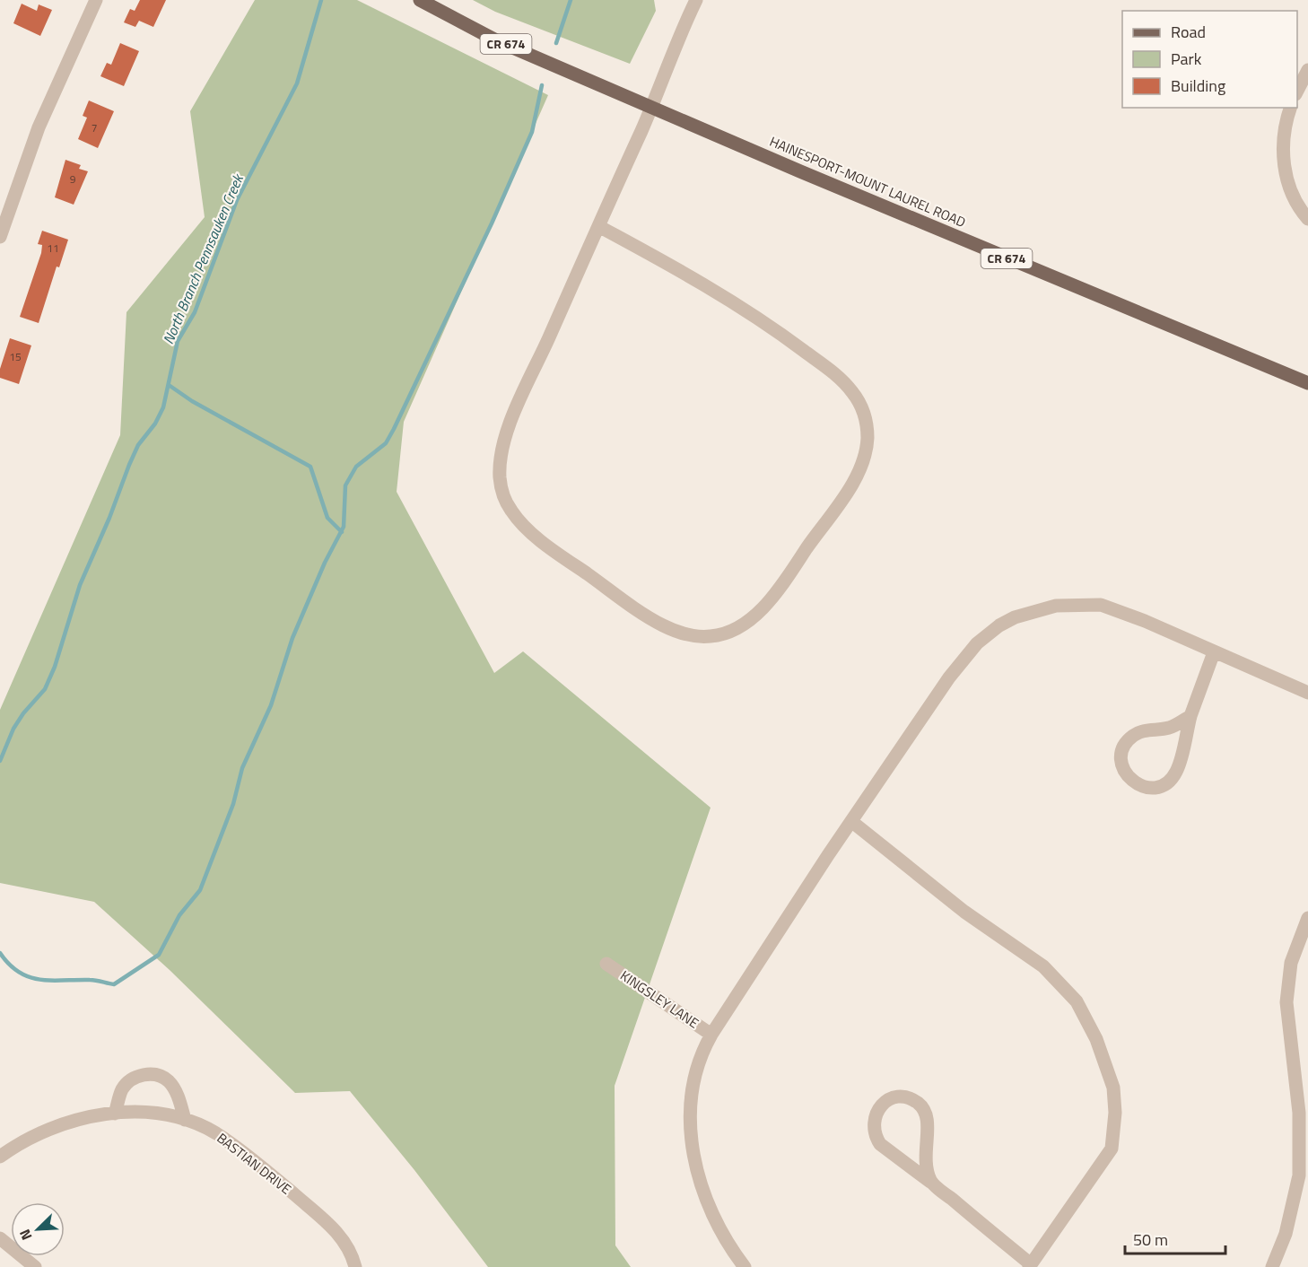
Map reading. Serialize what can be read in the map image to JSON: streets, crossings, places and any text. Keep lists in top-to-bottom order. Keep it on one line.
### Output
{"streets":{"main road":["CR 674","HAINESPORT-MOUNT LAUREL ROAD"],"street":["KINGSLEY LANE","BASTIAN DRIVE"]},"water":["North Branch Pennsauken Creek"],"house_numbers":["7","9","11","15"],"legend":["Road","Park","Building"],"scale_bar":"50 m","north":"bottom left"}
